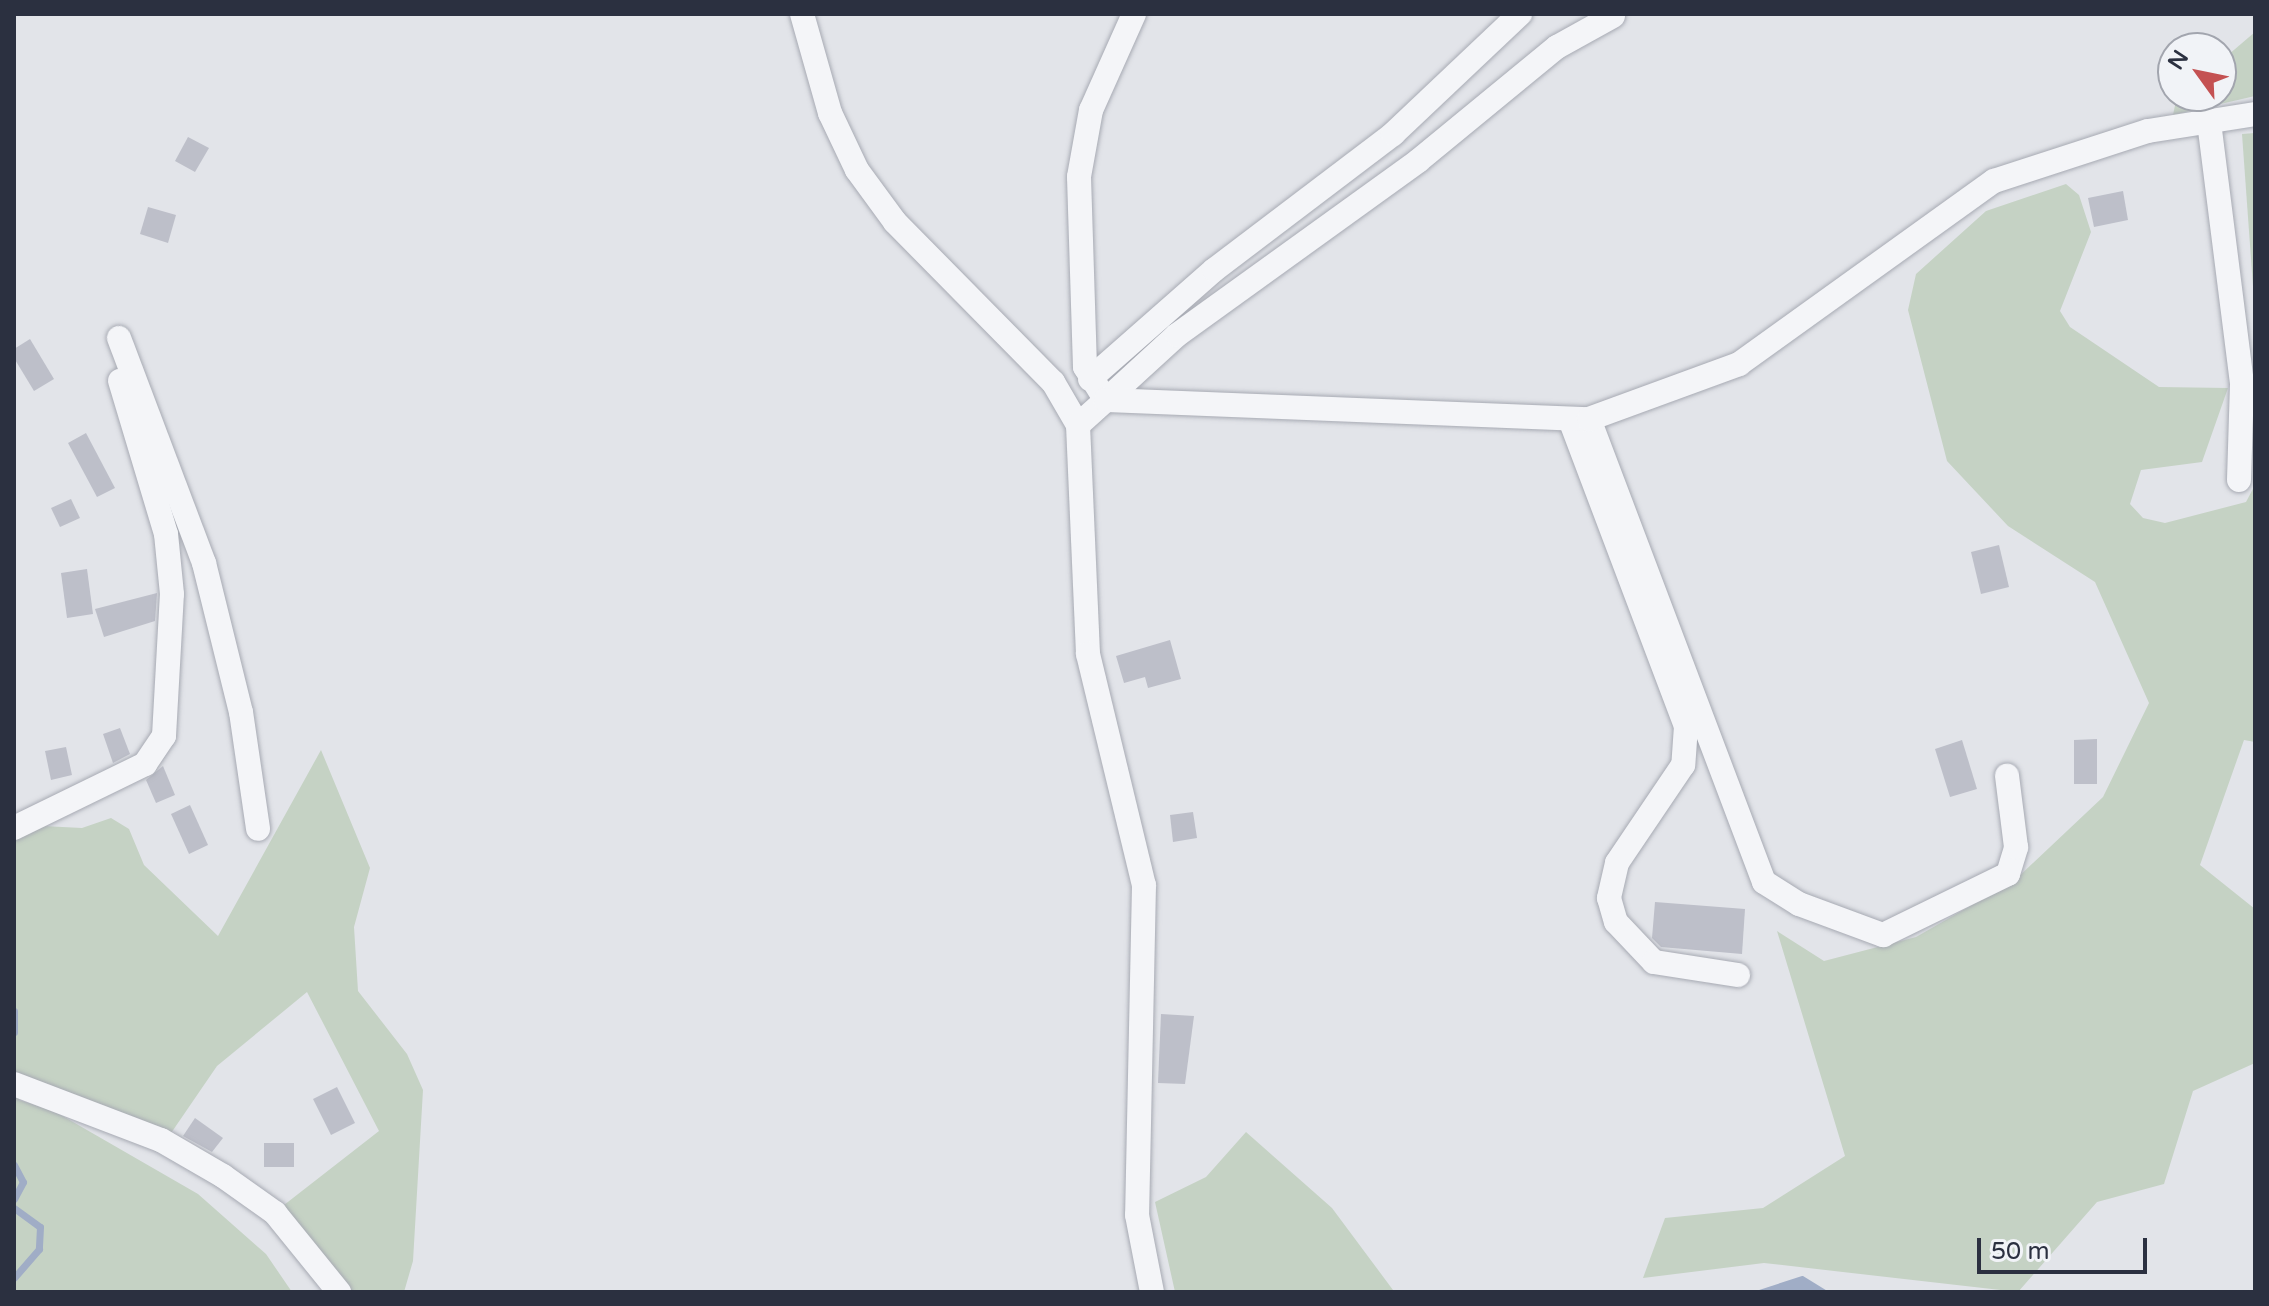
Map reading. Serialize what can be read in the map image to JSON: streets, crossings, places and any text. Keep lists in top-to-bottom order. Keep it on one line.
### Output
{"scale_bar":"50 m","north":"top left"}
